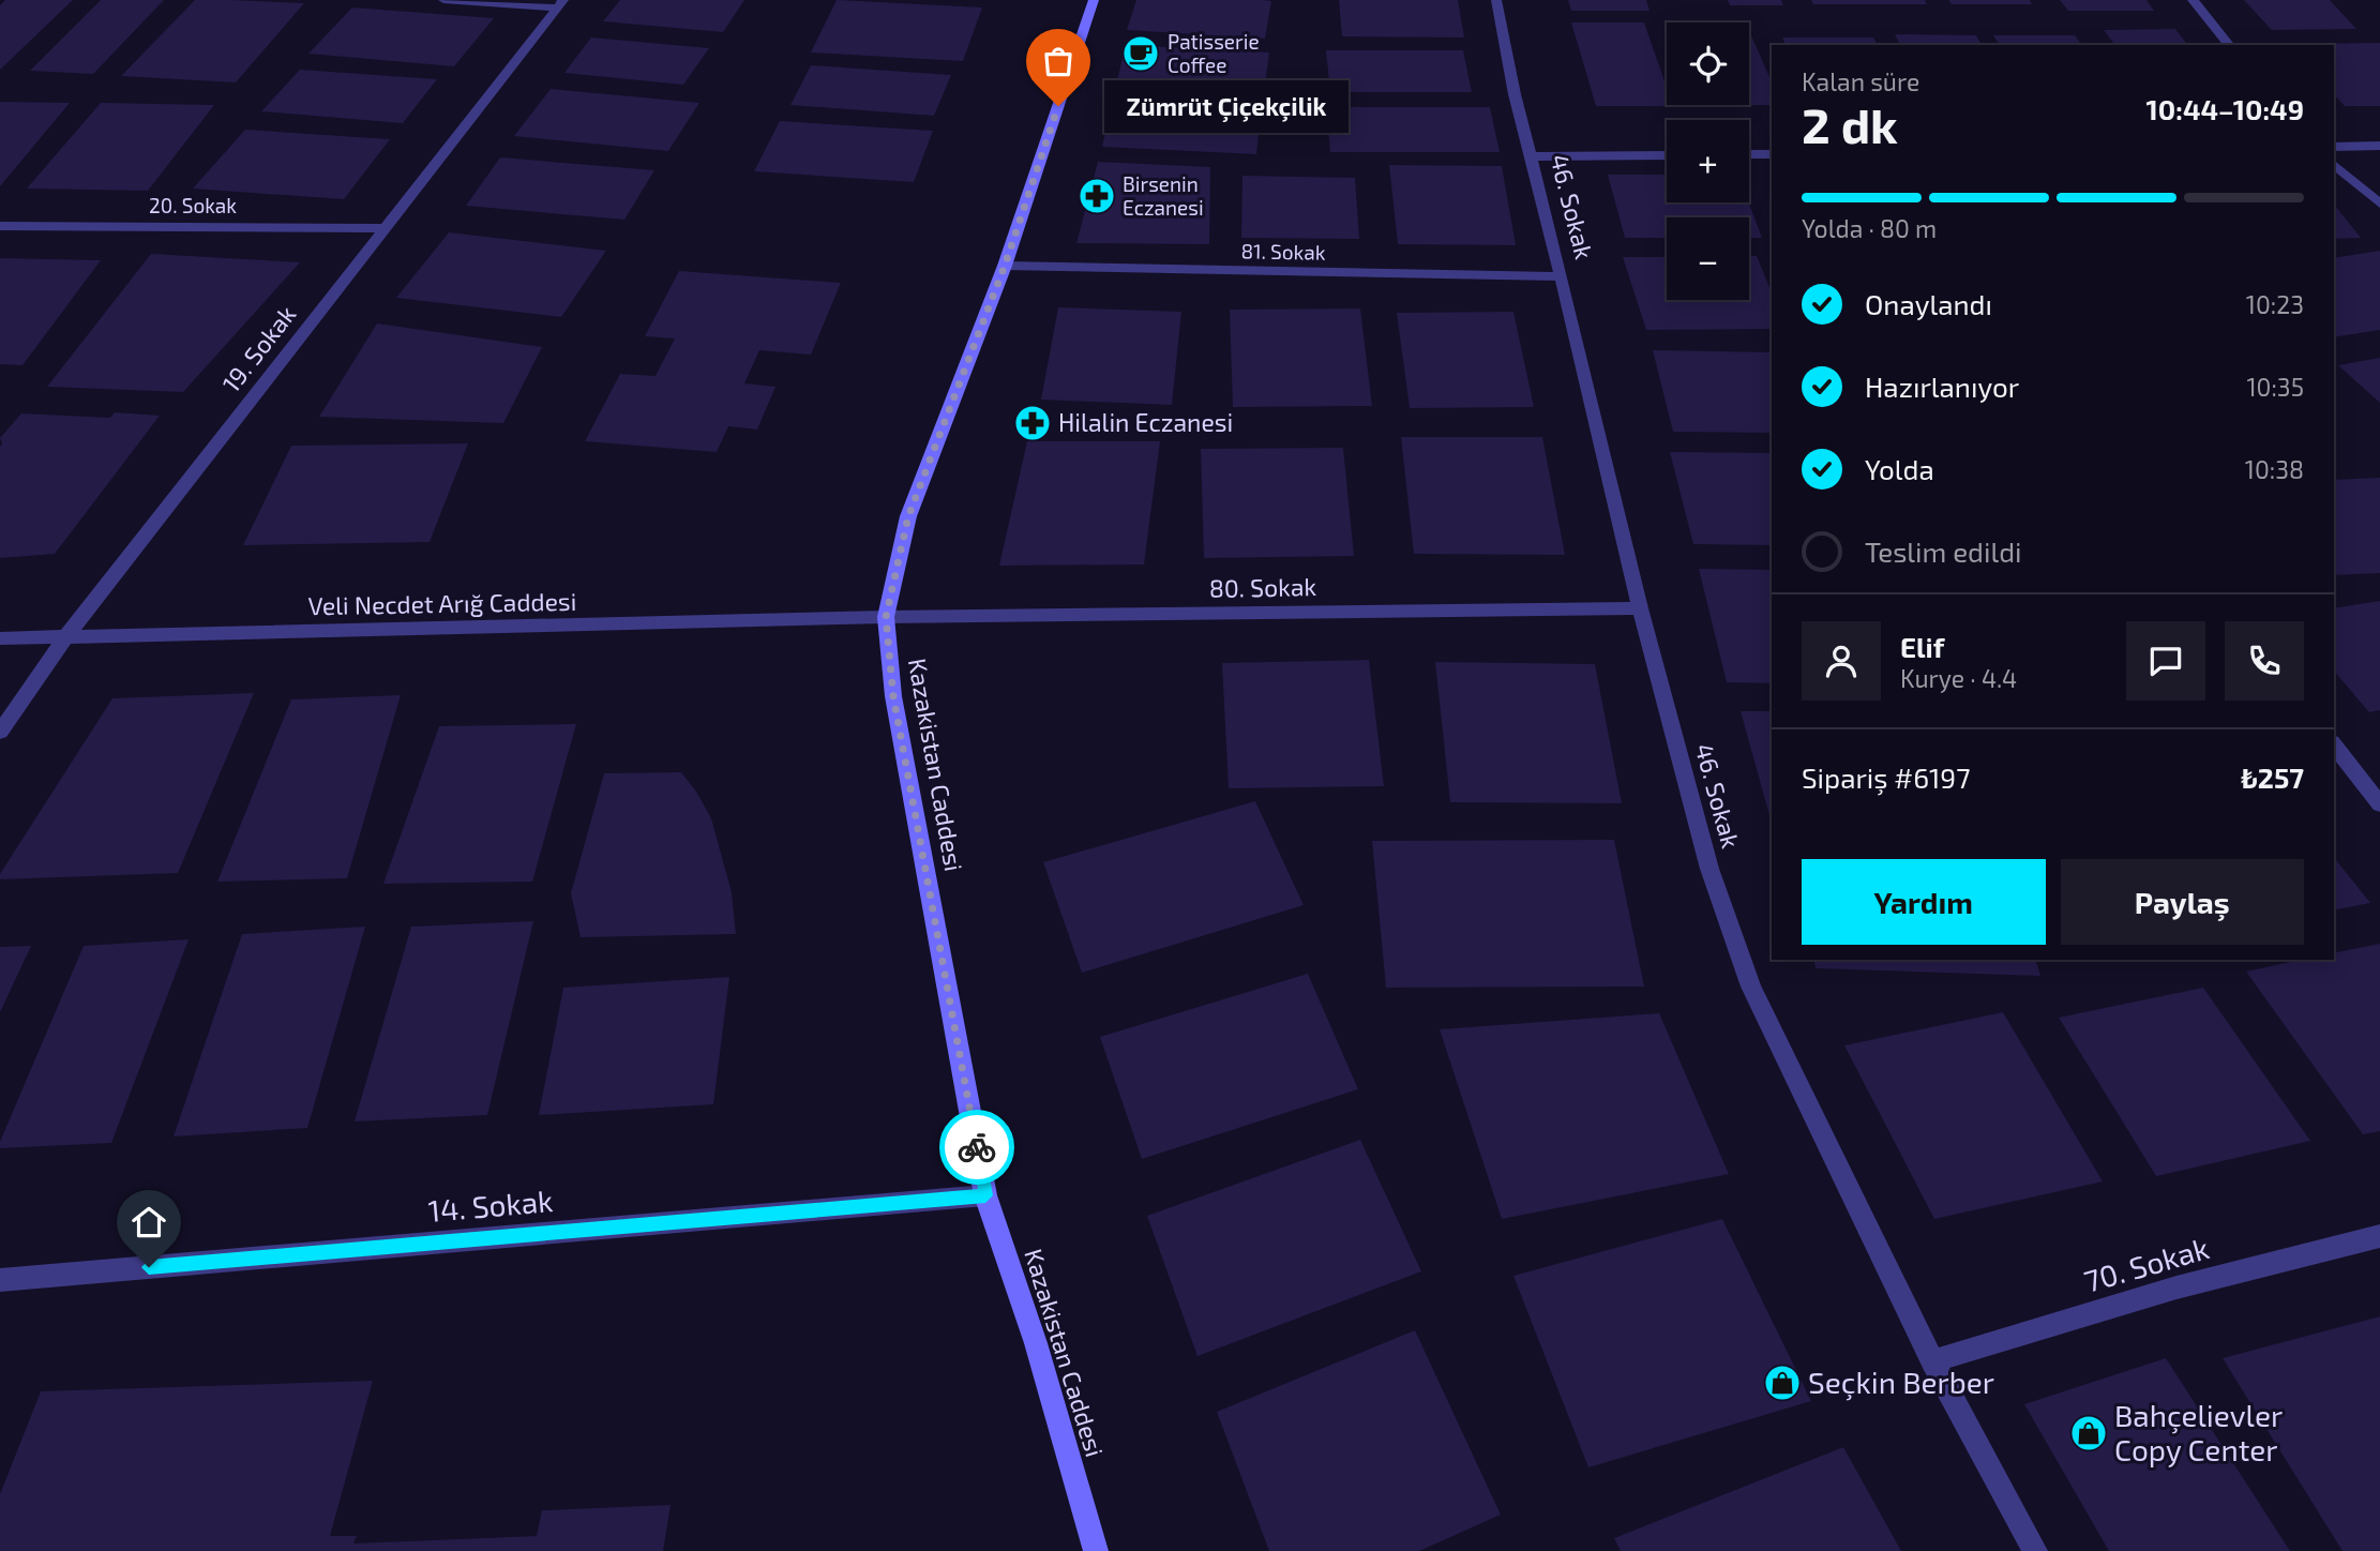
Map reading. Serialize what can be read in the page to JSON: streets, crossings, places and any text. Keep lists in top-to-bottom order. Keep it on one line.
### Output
{"streets":{"main road":["Kazakistan Caddesi"],"street":["20. Sokak","46. Sokak","81. Sokak","19. Sokak","80. Sokak","Veli Necdet Arığ Caddesi","14. Sokak","70. Sokak"]},"crossings":[["20. Sokak","19. Sokak"],["46. Sokak","81. Sokak"],["46. Sokak","80. Sokak"],["46. Sokak","70. Sokak"],["81. Sokak","Kazakistan Caddesi"],["19. Sokak","Veli Necdet Arığ Caddesi"],["80. Sokak","Veli Necdet Arığ Caddesi"],["80. Sokak","Kazakistan Caddesi"],["Veli Necdet Arığ Caddesi","Kazakistan Caddesi"],["Kazakistan Caddesi","14. Sokak"]],"places":{"cafe":["Patisserie Coffee"],"other":["Zümrüt Çiçekçilik"],"pharmacy":["Birsenin Eczanesi","Hilalin Eczanesi"],"shop":["Seçkin Berber","Bahçelievler Copy Center"]},"page":{"map_buttons":["+","−"],"heading":["2 dk","Kalan süre","10:44–10:49"],"panel":["Elif","Kurye · 4.4","Sipariş #6197","₺257"],"bubble":"Zümrüt Çiçekçilik","bar":"Yolda · 80 m","list":[["Onaylandı","10:23"],["Hazırlanıyor","10:35"],["Yolda","10:38"],"Teslim edildi"],"buttons":["Yardım","Paylaş"]}}
